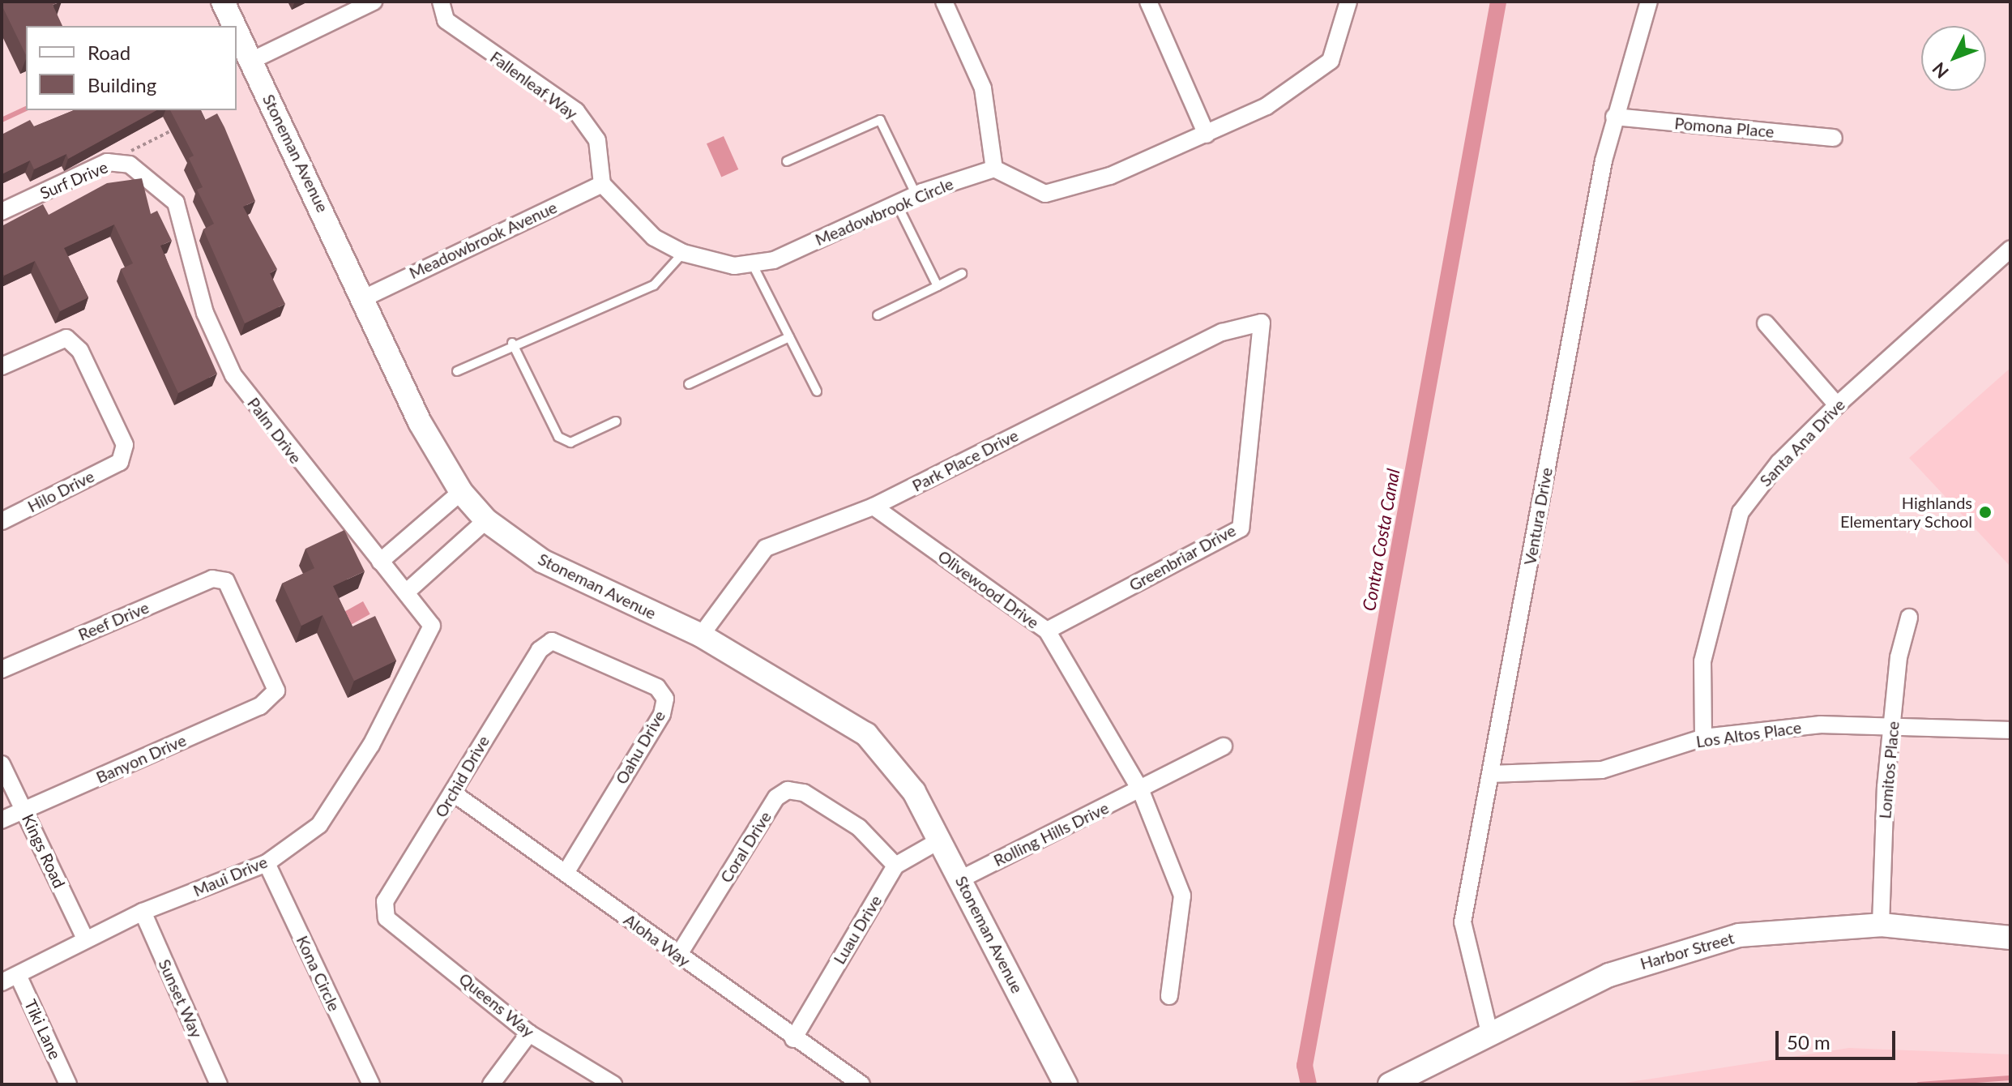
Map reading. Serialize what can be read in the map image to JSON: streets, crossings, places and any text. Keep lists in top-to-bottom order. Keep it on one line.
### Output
{"streets":{"street":["Fallenleaf Way","Pomona Place","Stoneman Avenue","Surf Drive","Meadowbrook Circle","Meadowbrook Avenue","Palm Drive","Santa Ana Drive","Park Place Drive","Hilo Drive","Ventura Drive","Greenbriar Drive","Olivewood Drive","Reef Drive","Los Altos Place","Oahu Drive","Banyon Drive","Lomitos Place","Orchid Drive","Rolling Hills Drive","Coral Drive","Kings Road","Maui Drive","Luau Drive","Aloha Way","Harbor Street","Kona Circle","Sunset Way","Queens Way","Tiki Lane"]},"crossings":[["Fallenleaf Way","Meadowbrook Circle"],["Fallenleaf Way","Meadowbrook Avenue"],["Pomona Place","Ventura Drive"],["Stoneman Avenue","Meadowbrook Avenue"],["Stoneman Avenue","Park Place Drive"],["Stoneman Avenue","Rolling Hills Drive"],["Stoneman Avenue","Luau Drive"],["Surf Drive","Palm Drive"],["Meadowbrook Circle","Meadowbrook Avenue"],["Palm Drive","Maui Drive"],["Santa Ana Drive","Los Altos Place"],["Park Place Drive","Greenbriar Drive"],["Park Place Drive","Olivewood Drive"],["Ventura Drive","Los Altos Place"],["Ventura Drive","Harbor Street"],["Greenbriar Drive","Olivewood Drive"],["Olivewood Drive","Rolling Hills Drive"],["Reef Drive","Banyon Drive"],["Los Altos Place","Lomitos Place"],["Oahu Drive","Orchid Drive"],["Oahu Drive","Aloha Way"],["Banyon Drive","Kings Road"],["Lomitos Place","Harbor Street"],["Orchid Drive","Aloha Way"],["Orchid Drive","Queens Way"],["Coral Drive","Luau Drive"],["Coral Drive","Aloha Way"],["Kings Road","Maui Drive"],["Maui Drive","Kona Circle"],["Maui Drive","Sunset Way"],["Maui Drive","Tiki Lane"],["Luau Drive","Aloha Way"]],"water":["Contra Costa Canal"],"places":["Highlands Elementary School"],"legend":["Road","Building"],"scale_bar":"50 m","north":"bottom left"}
